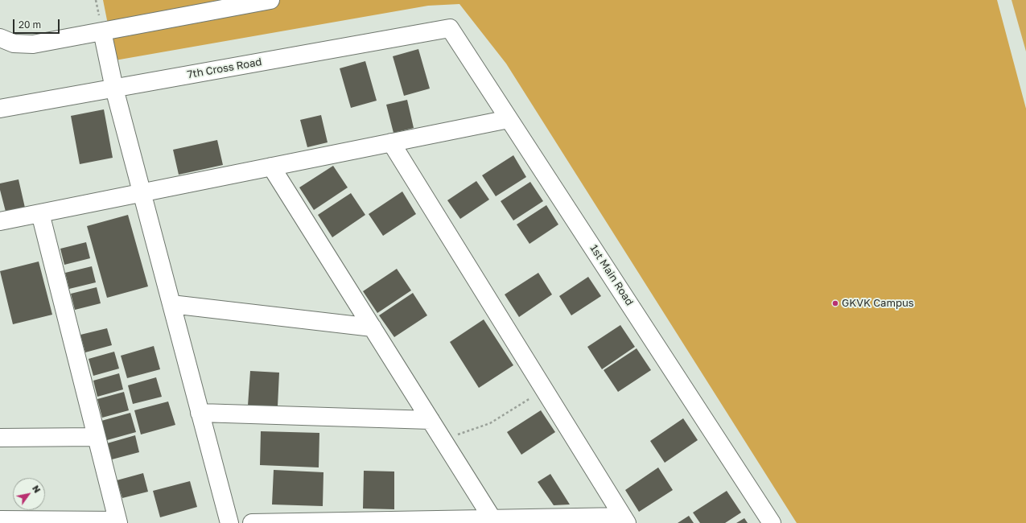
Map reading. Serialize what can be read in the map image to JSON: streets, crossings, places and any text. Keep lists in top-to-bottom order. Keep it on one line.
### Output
{"streets":{"street":["7th Cross Road","1st Main Road"]},"crossings":[["7th Cross Road","1st Main Road"]],"places":["GKVK Campus"],"scale_bar":"20 m","north":"top right"}
